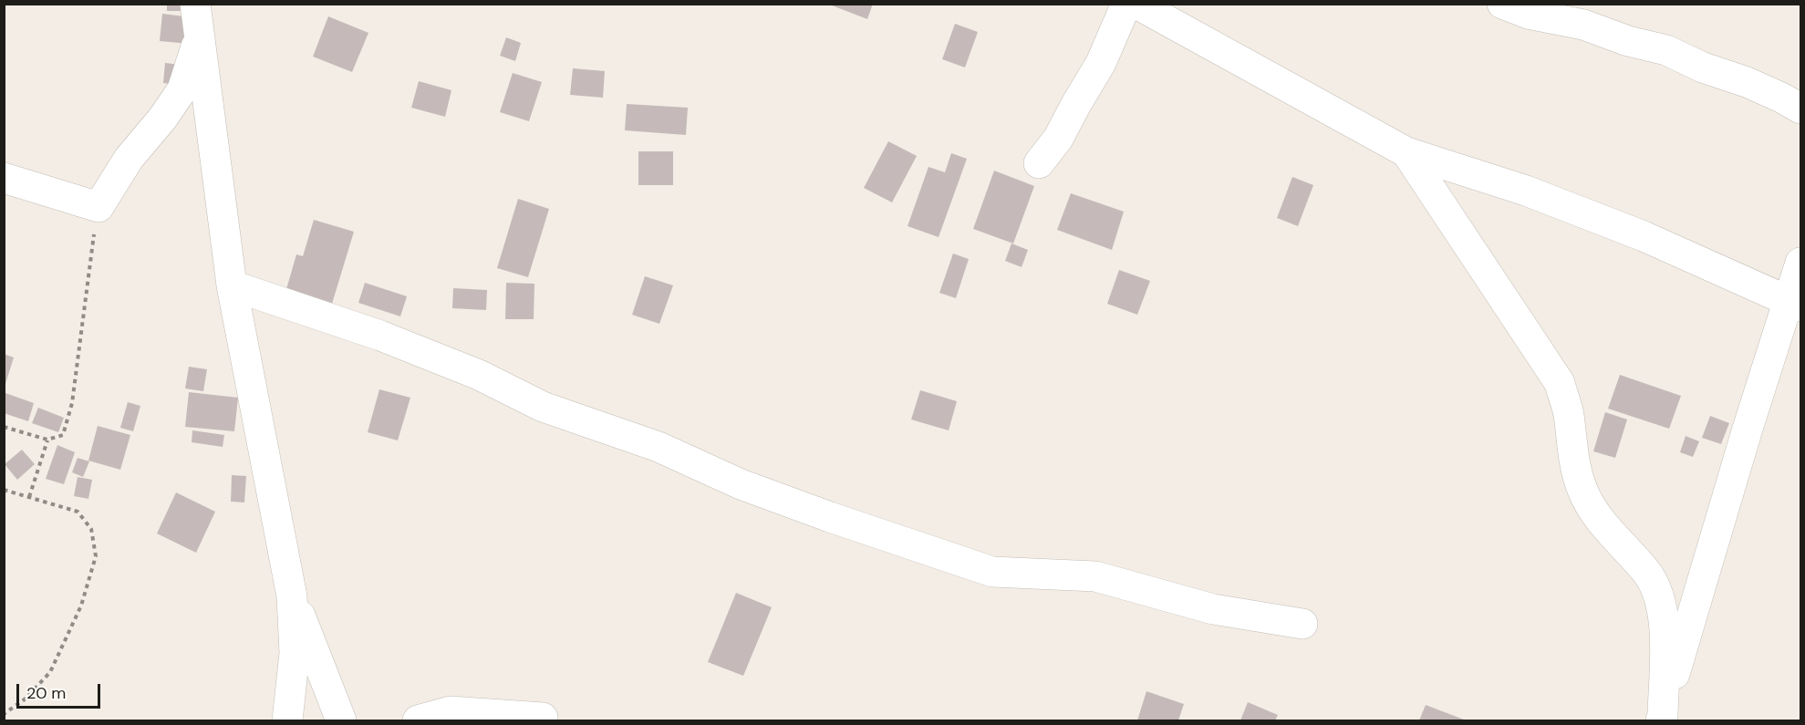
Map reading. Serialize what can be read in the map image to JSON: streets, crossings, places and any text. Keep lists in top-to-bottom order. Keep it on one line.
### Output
{"scale_bar":"20 m"}
